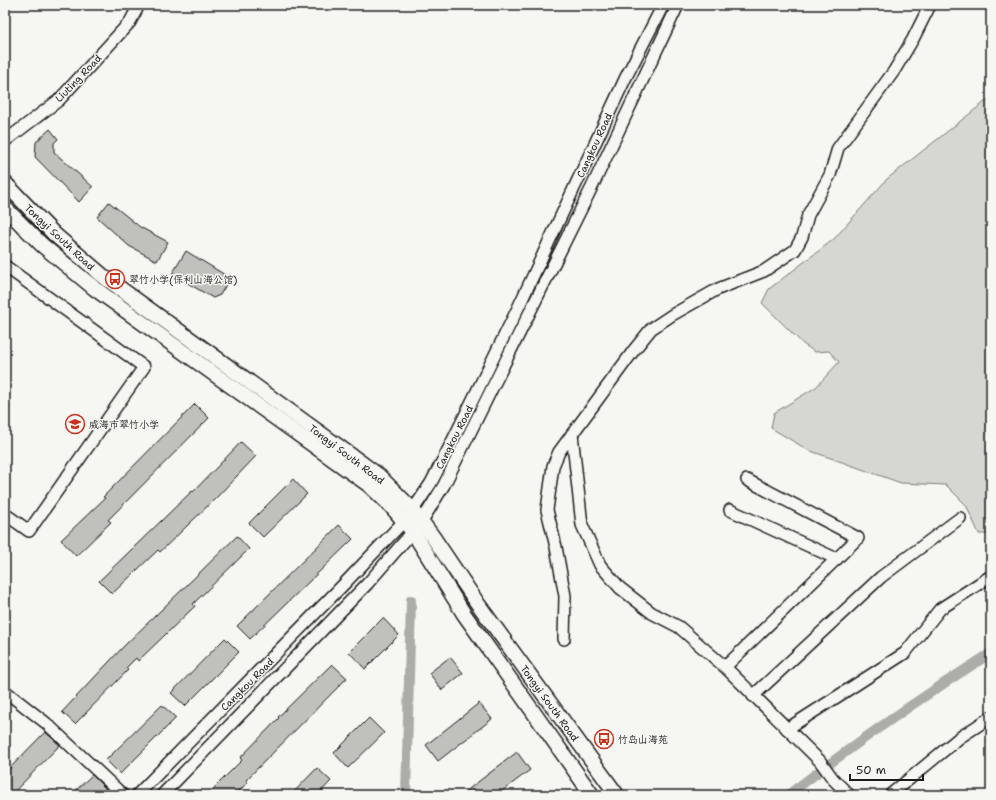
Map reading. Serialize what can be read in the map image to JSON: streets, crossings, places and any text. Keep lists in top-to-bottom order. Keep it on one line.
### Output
{"streets":{"main road":["Tongyi South Road"],"street":["Liuting Road","Cangkou Road"]},"crossings":[["Cangkou Road","Tongyi South Road"]],"places":{"bus stop":["翠竹小学(保利山海公馆)","竹岛山海苑"],"school or university":["威海市翠竹小学"]},"scale_bar":"50 m"}
